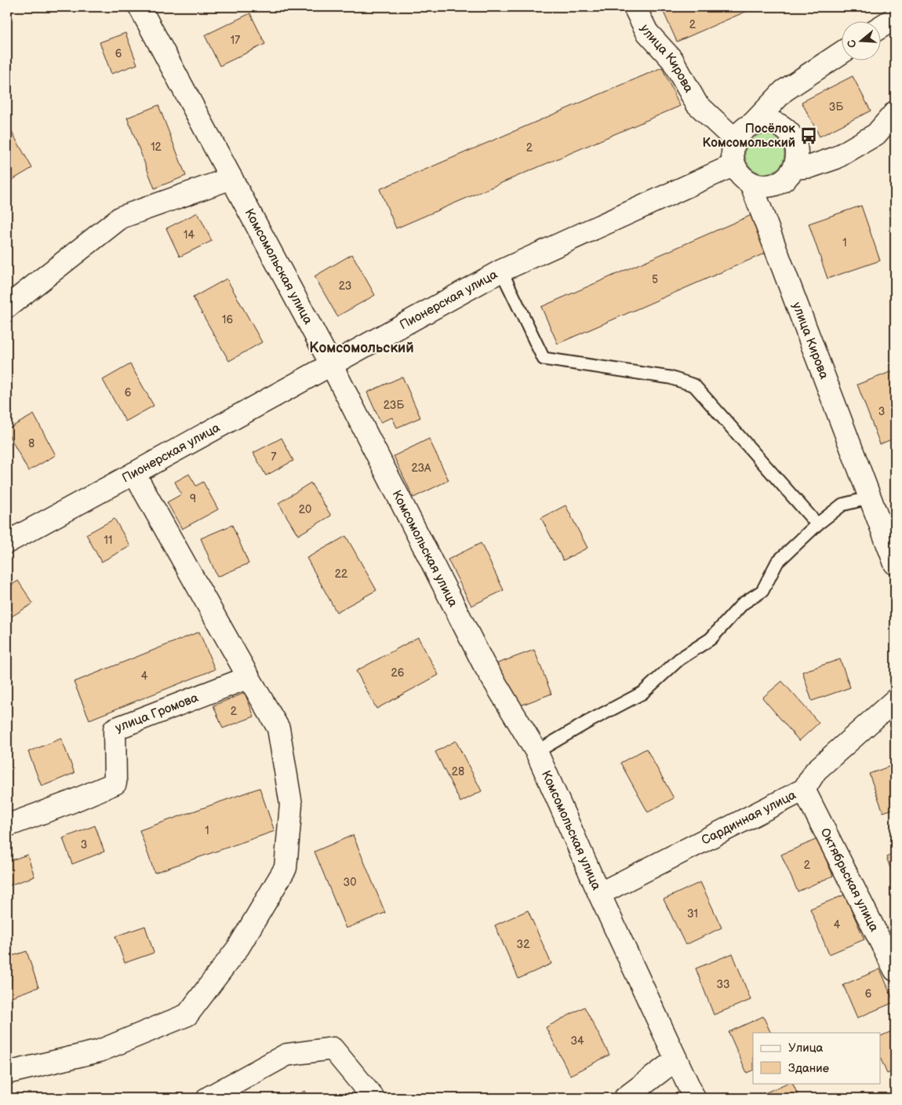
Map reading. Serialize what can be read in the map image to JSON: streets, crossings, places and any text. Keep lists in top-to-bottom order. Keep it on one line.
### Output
{"streets":{"street":["улица Кирова","Комсомольская улица","Пионерская улица","улица Громова","Сардинная улица","Октябрьская улица"]},"crossings":[["улица Кирова","Пионерская улица"],["Комсомольская улица","Пионерская улица"],["Комсомольская улица","Сардинная улица"],["Сардинная улица","Октябрьская улица"]],"districts":["Комсомольский"],"places":{"bus stop":["Посёлок Комсомольский"]},"house_numbers":["2","17","6","3Б","12","2","14","1","5","23","16","6","23Б","3","8","7","23А","9","20","11","22","26","4","2","28","1","3","2","30","31","4","32","33","6","34"],"legend":["Улица","Здание"],"north":"left"}
